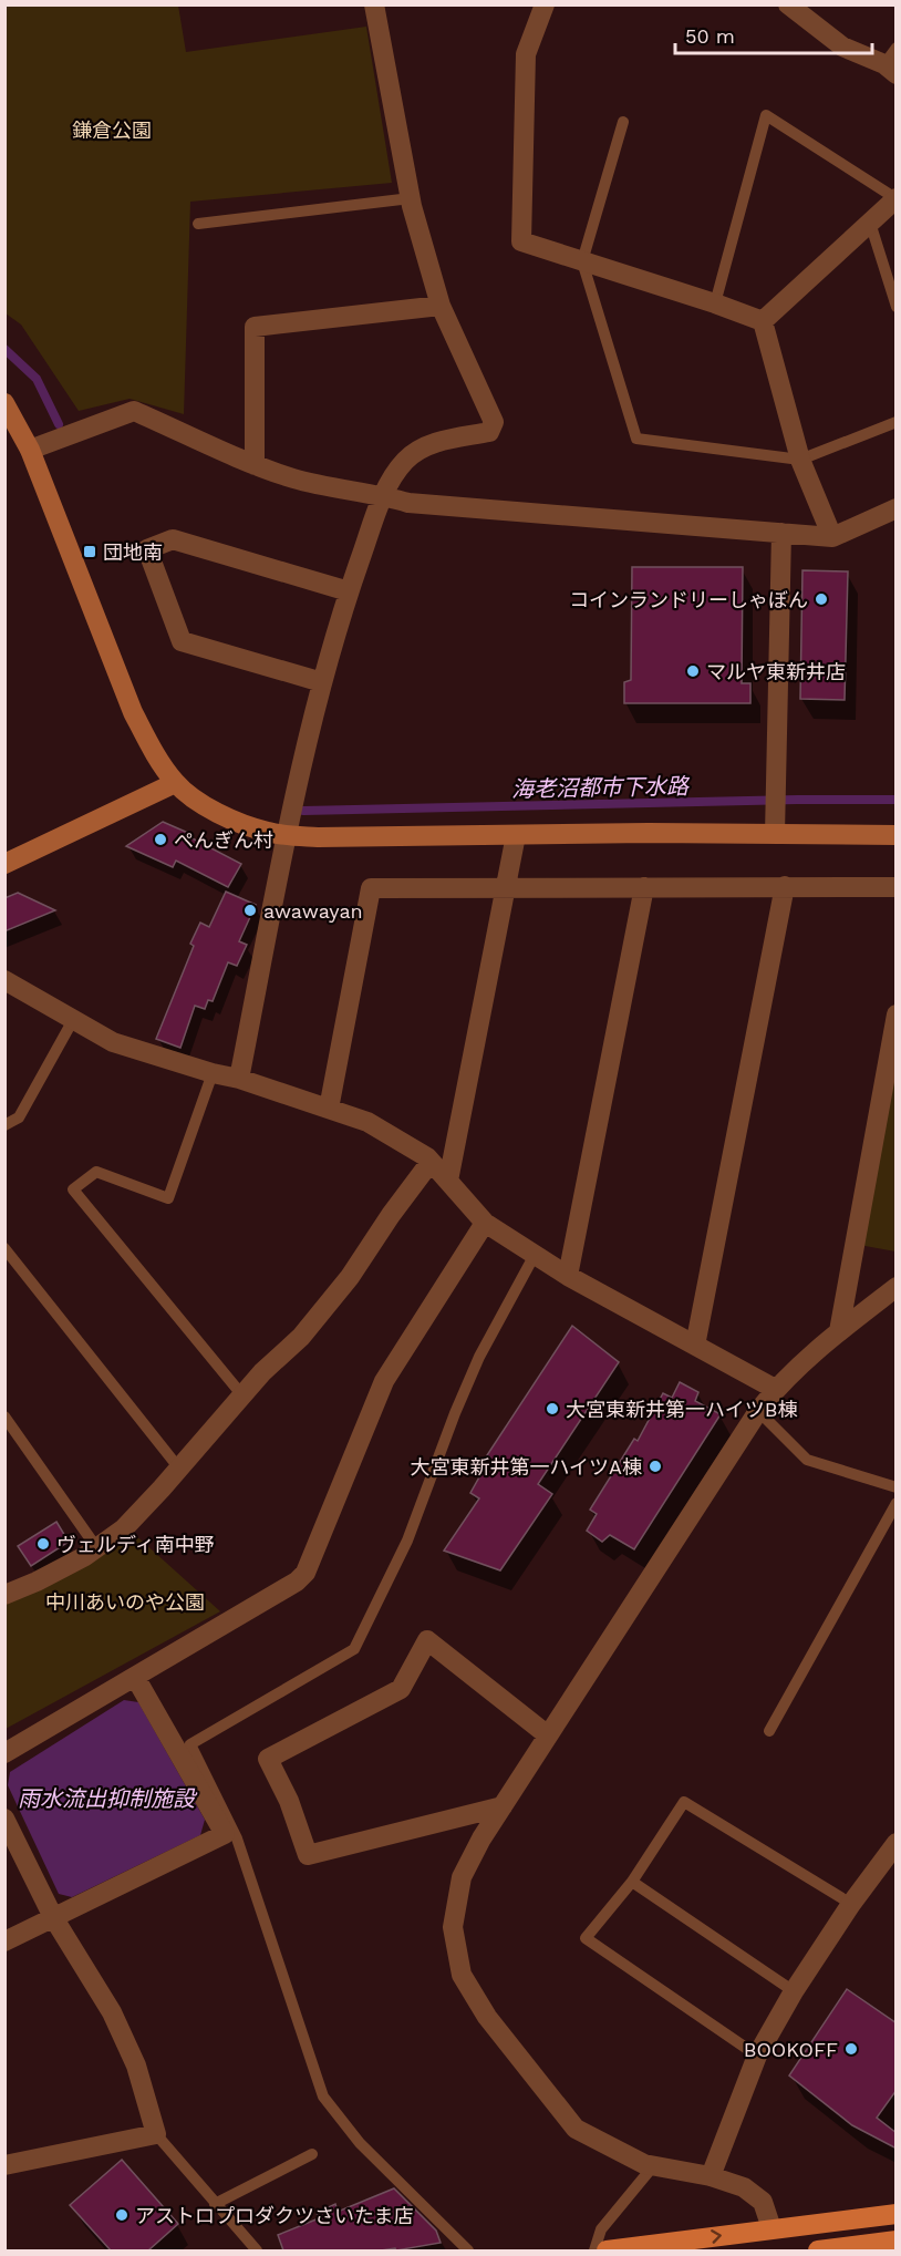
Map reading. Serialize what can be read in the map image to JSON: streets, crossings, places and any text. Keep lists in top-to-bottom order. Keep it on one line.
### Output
{"water":["海老沼都市下水路","雨水流出抑制施設"],"parks":["鎌倉公園","中川あいのや公園"],"places":{"transit":["団地南"],"other":["コインランドリーしゃぼん","マルヤ東新井店","ぺんぎん村","awawayan","大宮東新井第一ハイツB棟","大宮東新井第一ハイツA棟","ヴェルディ南中野","BOOKOFF","アストロプロダクツさいたま店"]},"scale_bar":"50 m"}
